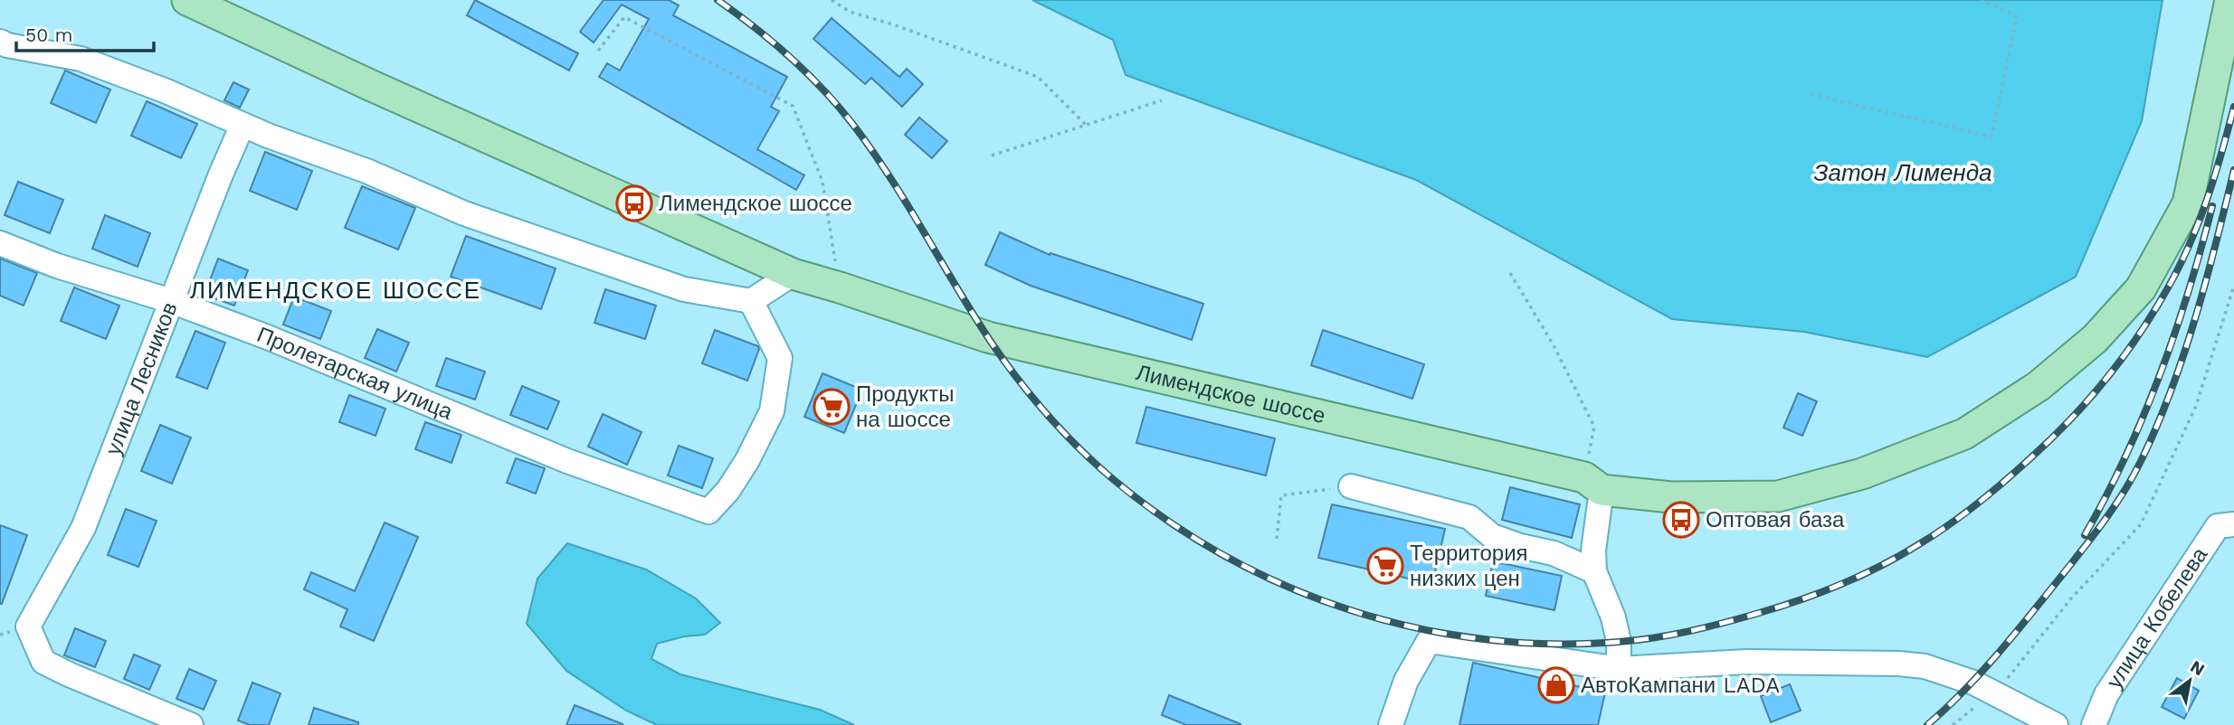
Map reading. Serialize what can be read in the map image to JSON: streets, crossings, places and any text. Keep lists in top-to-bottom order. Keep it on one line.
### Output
{"streets":{"main road":["Лимендское шоссе"],"street":["Пролетарская улица","улица Лесников","улица Кобелева"]},"crossings":[["Пролетарская улица","улица Лесников"]],"districts":["ЛИМЕНДСКОЕ ШОССЕ"],"water":["Затон Лименда"],"places":{"bus stop":["Лимендское шоссе","Оптовая база"],"supermarket":["Продукты на шоссе","Территория низких цен"],"shop":["АвтоКампани LADA"]},"scale_bar":"50 m","north":"top right"}
